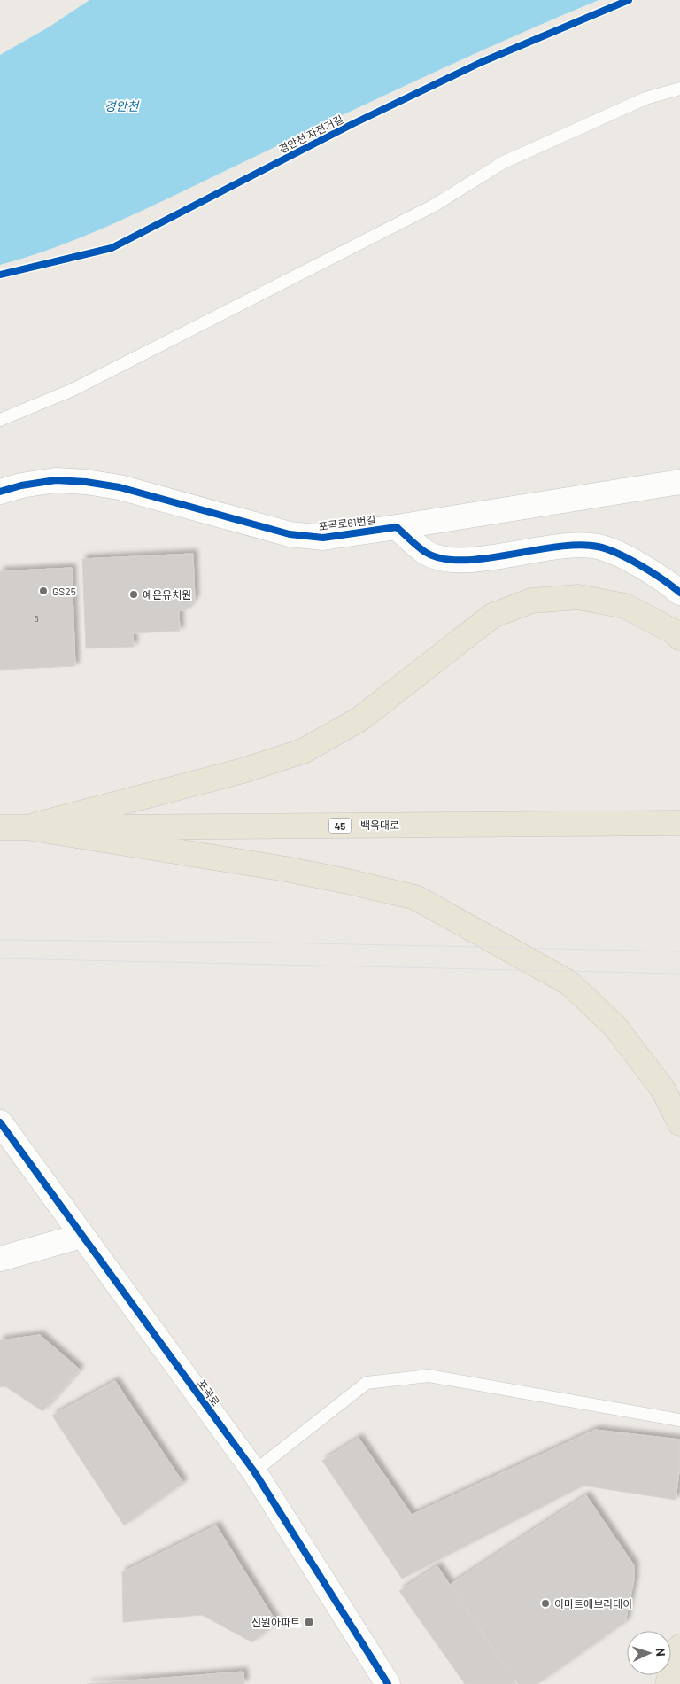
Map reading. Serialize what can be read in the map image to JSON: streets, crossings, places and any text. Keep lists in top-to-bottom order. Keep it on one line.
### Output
{"streets":{"main road":["백옥대로","45"],"street":["포곡로61번길","포곡로"],"cycle path":["경안천 자전거길"]},"water":["경안천"],"places":{"other":["GS25","예은유치원","이마트에브리데이"],"transit":["신원아파트"]},"house_numbers":["6"],"north":"right"}
